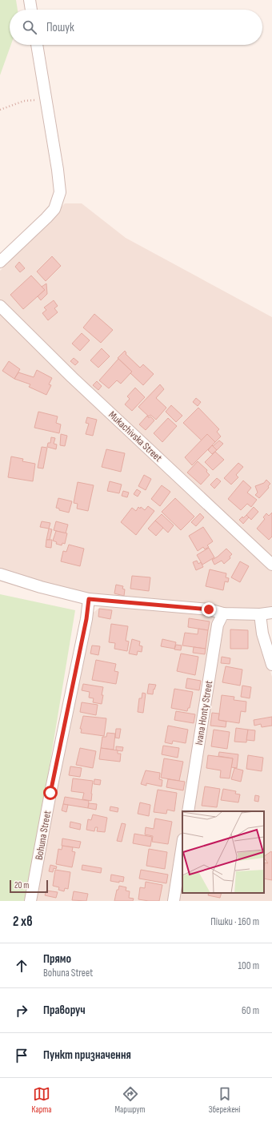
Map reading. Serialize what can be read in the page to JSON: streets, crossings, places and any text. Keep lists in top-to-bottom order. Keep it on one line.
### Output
{"streets":{"street":["Mukachivska Street","Ivana Honty Street","Bohuna Street"]},"scale_bar":"20 m","page":{"search":"Пошук","scale":"20 m","heading":["2 хв","Пішки · 160 m"],"list":[["Прямо","Bohuna Street","100 m"],["Праворуч","60 m"],"Пункт призначення"],"nav":["Карта","Маршрут","Збережені"]}}
